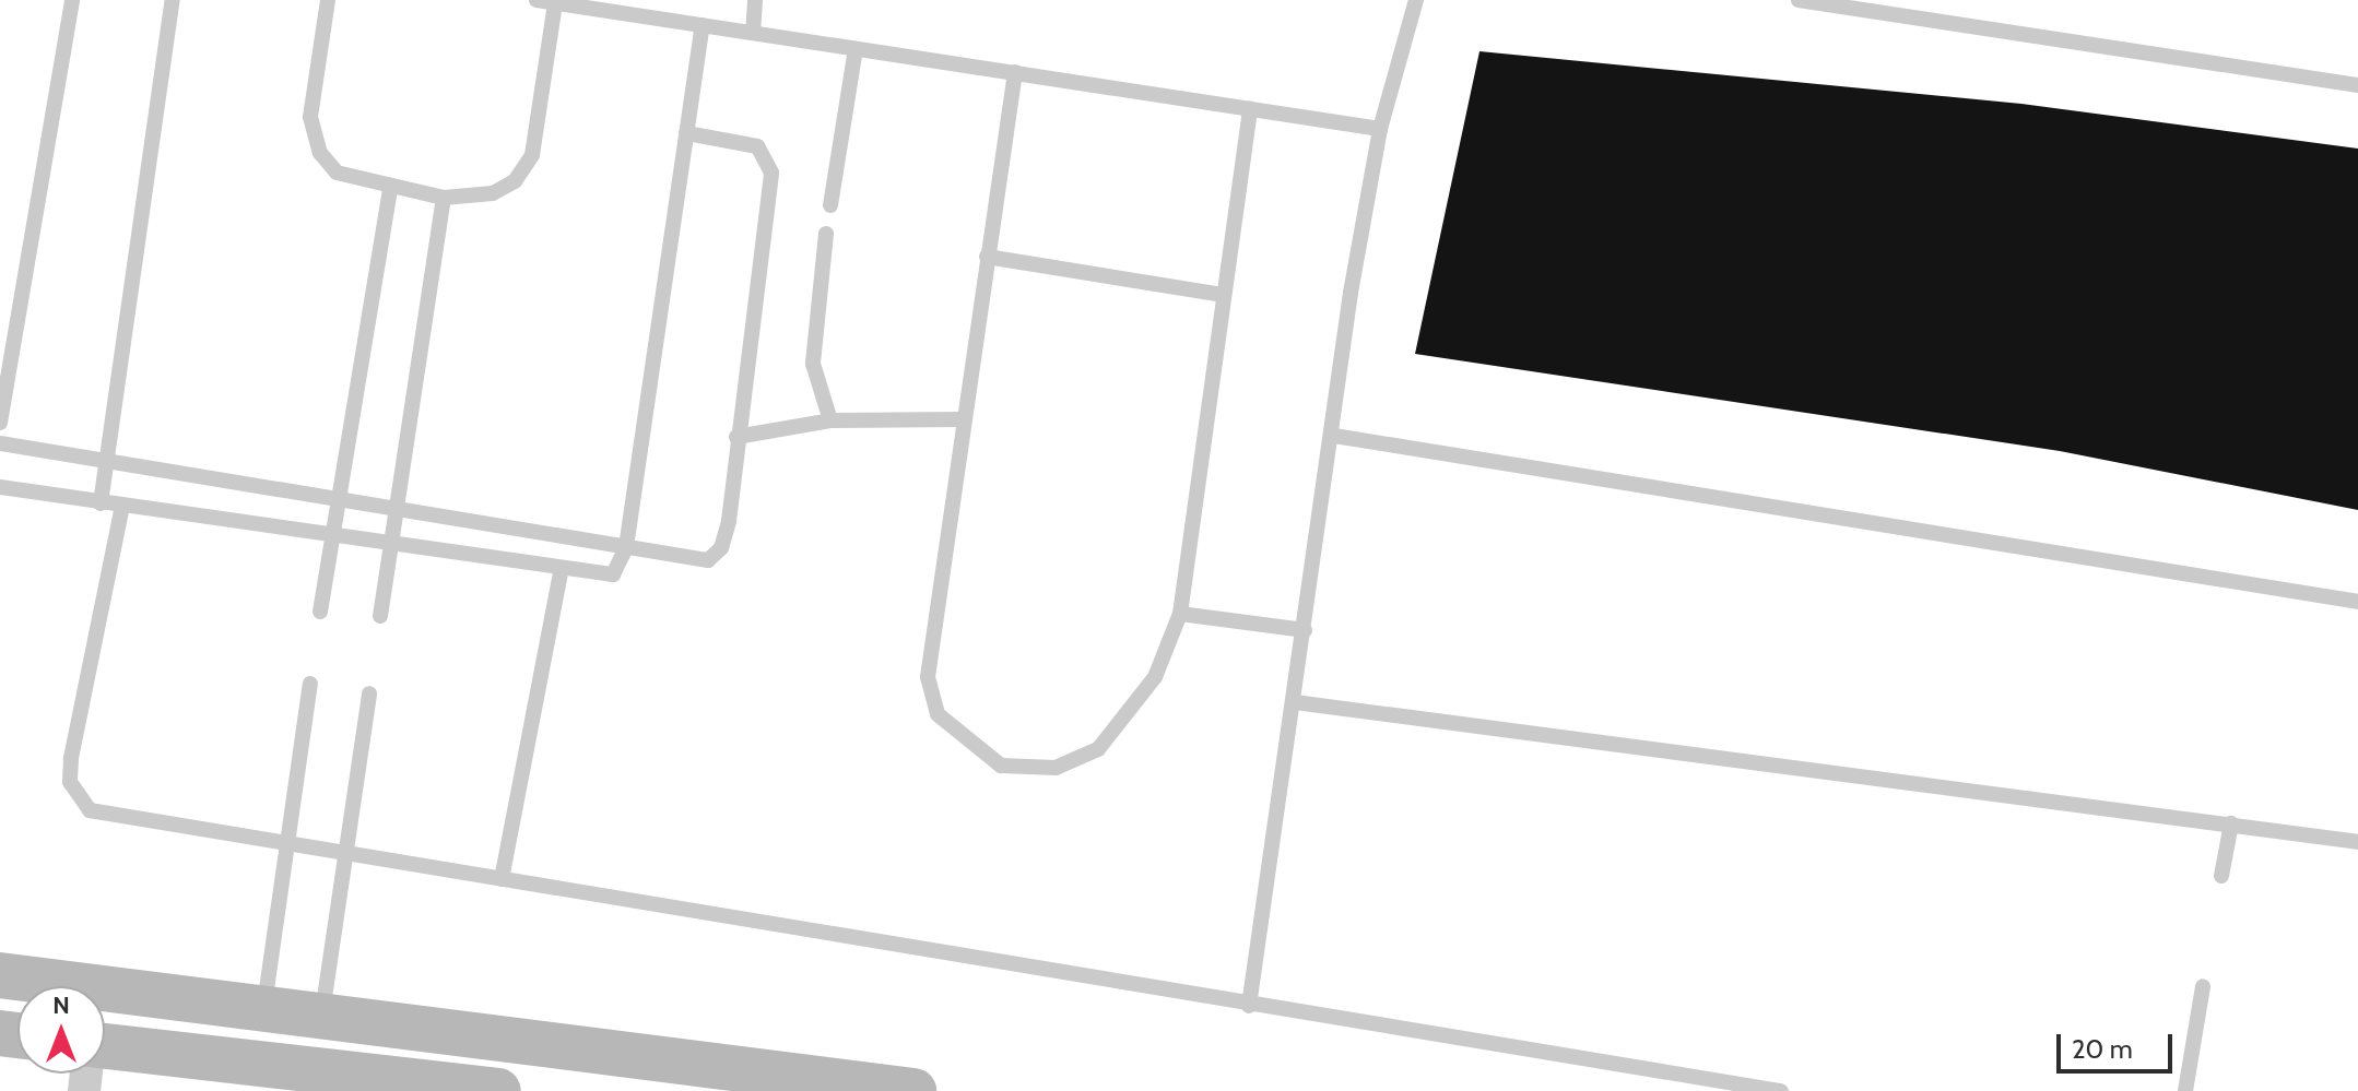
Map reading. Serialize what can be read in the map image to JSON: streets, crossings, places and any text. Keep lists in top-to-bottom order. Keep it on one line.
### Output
{"scale_bar":"20 m","north":"top"}
